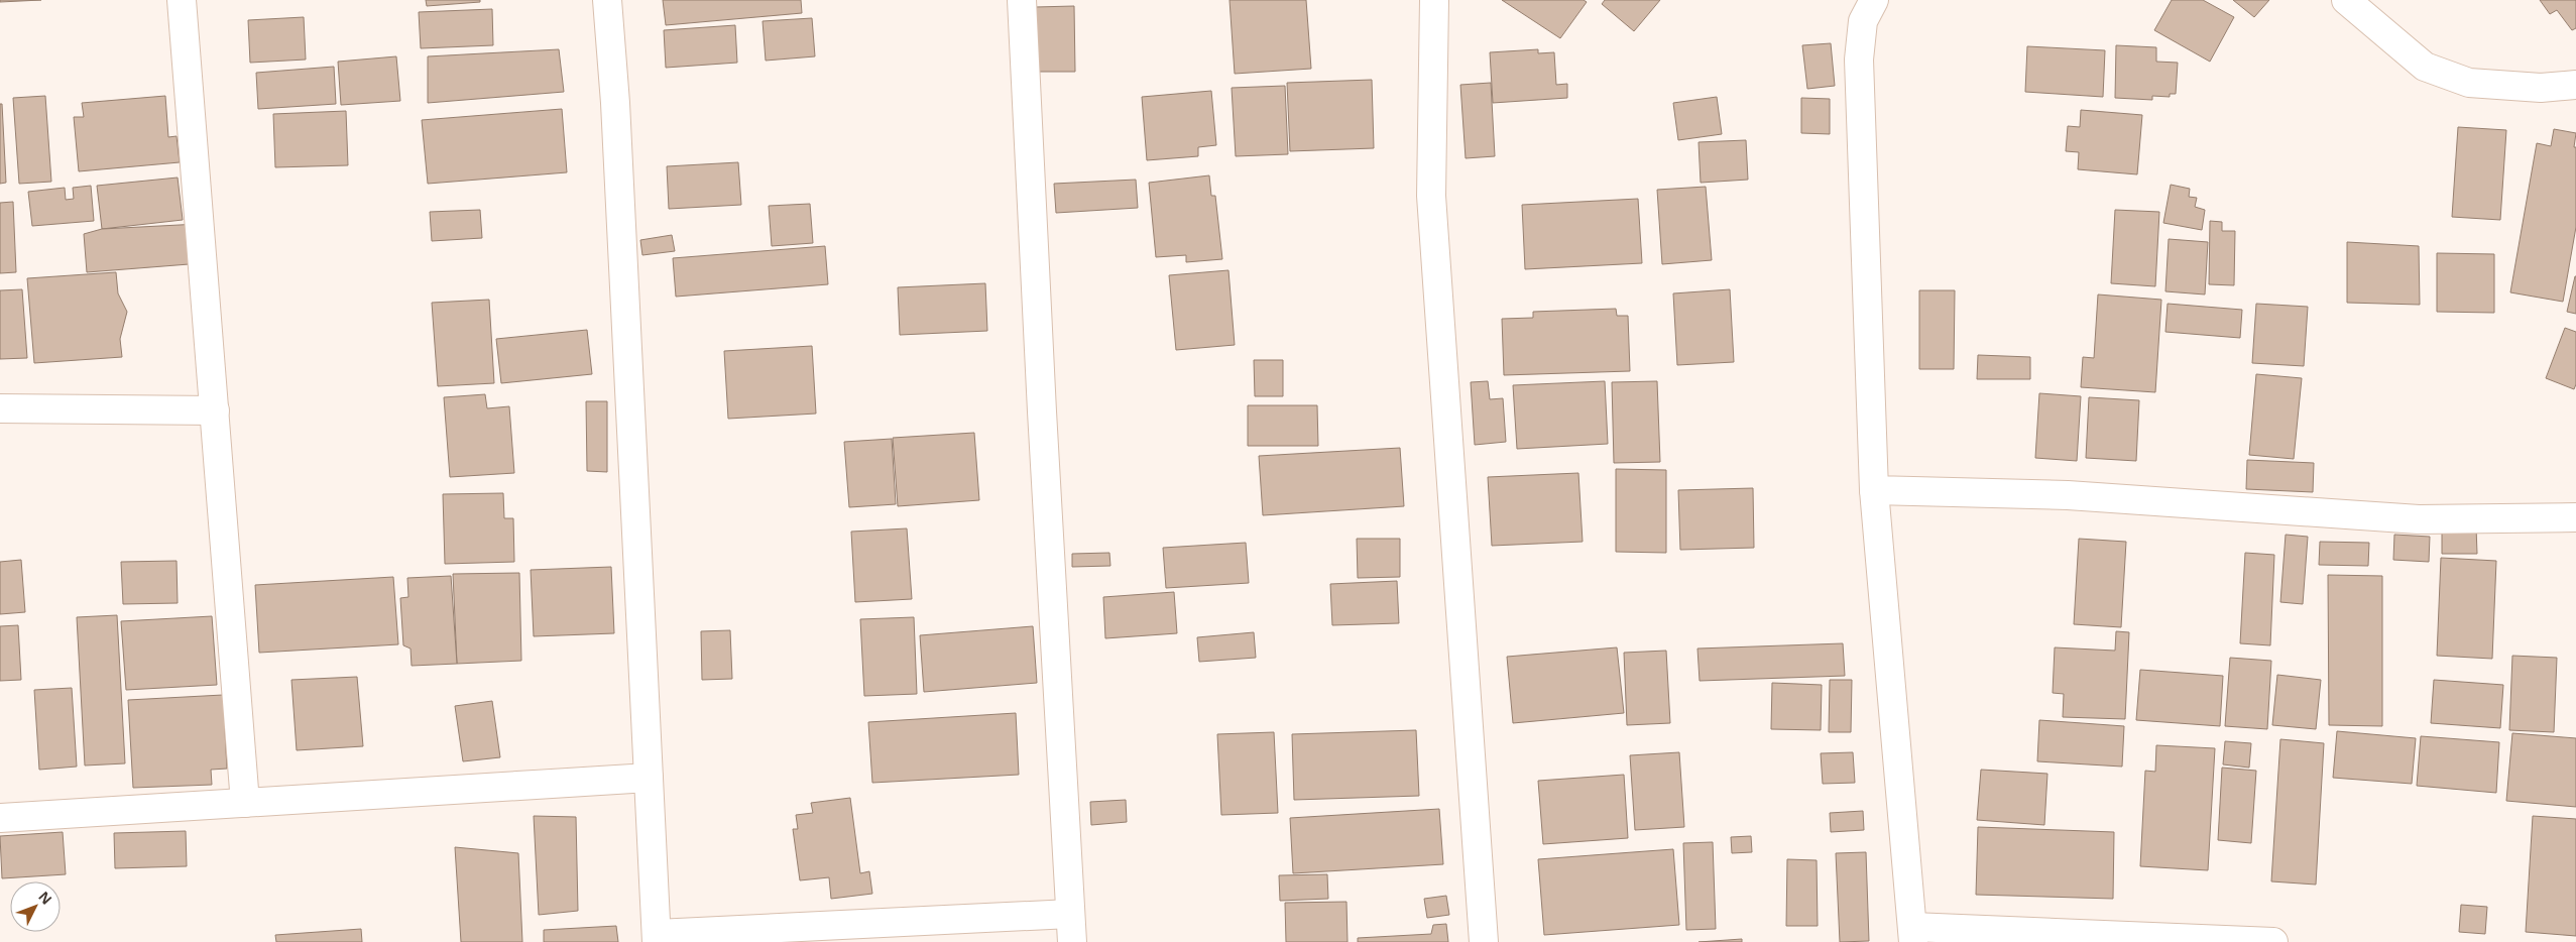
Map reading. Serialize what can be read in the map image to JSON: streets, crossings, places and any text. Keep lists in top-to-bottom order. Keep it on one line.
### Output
{"north":"top right"}
